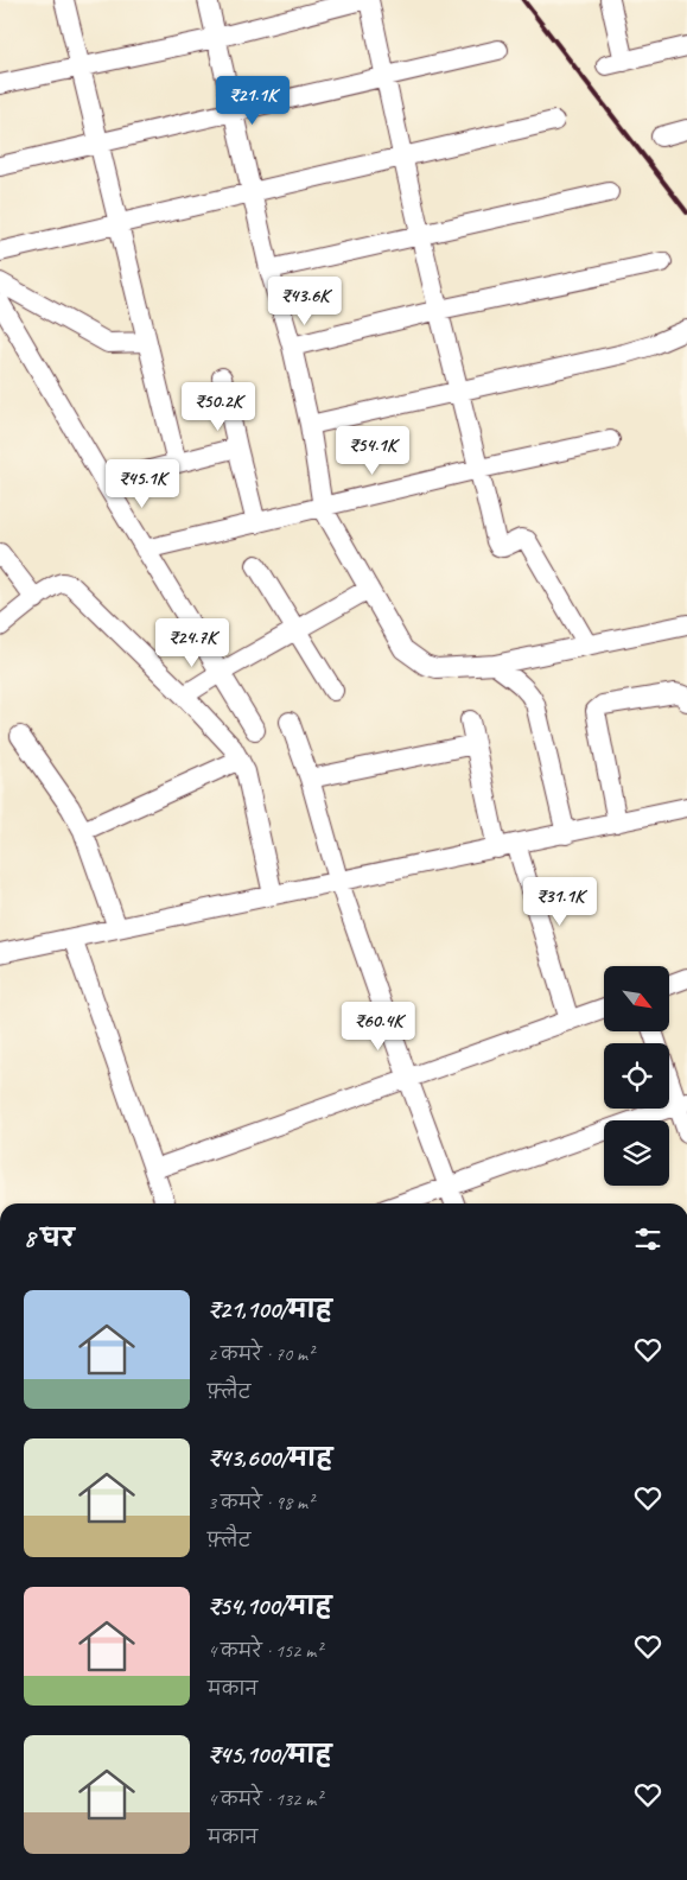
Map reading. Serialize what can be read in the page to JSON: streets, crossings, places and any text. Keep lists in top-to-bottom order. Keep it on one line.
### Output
{"north":"bottom right","page":{"price":["₹21.1K","₹43.6K","₹50.2K","₹54.1K","₹45.1K","₹24.7K","₹31.1K","₹60.4K"],"heading":"8 घर","list":[{"name":"₹21,100/माह","note":"2 कमरे · 70 m² · फ़्लैट"},{"name":"₹43,600/माह","note":"3 कमरे · 98 m² · फ़्लैट"},{"name":"₹54,100/माह","note":"4 कमरे · 152 m² · मकान"},{"name":"₹45,100/माह","note":"4 कमरे · 132 m² · मकान"}]}}
